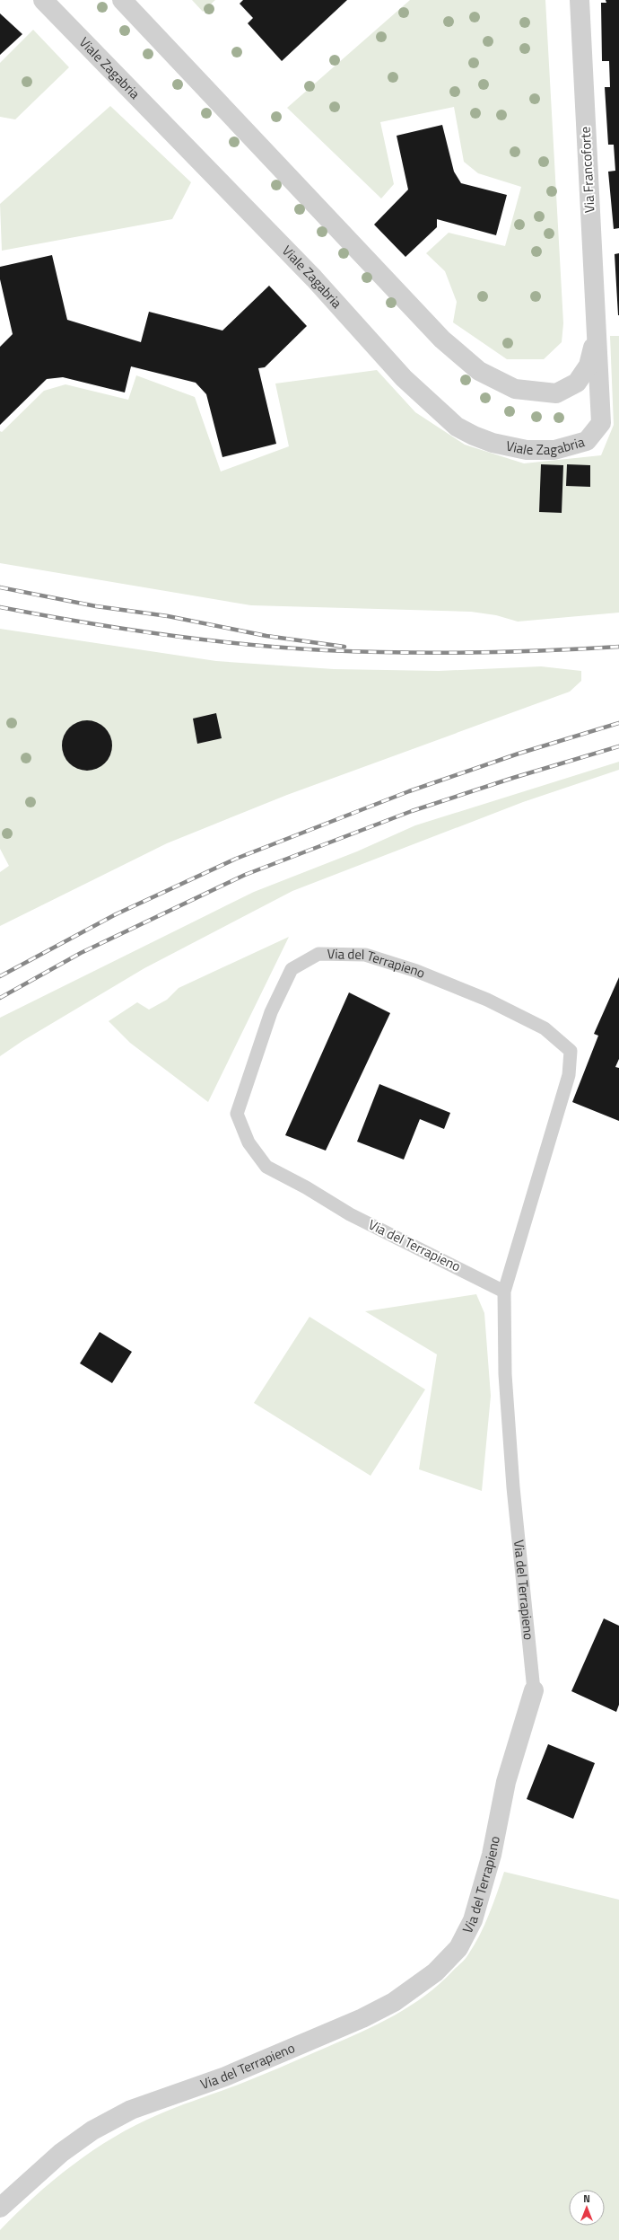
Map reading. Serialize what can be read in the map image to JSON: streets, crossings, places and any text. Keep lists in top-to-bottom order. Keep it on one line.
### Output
{"streets":{"street":["Viale Zagabria","Via Francoforte","Via del Terrapieno"]},"crossings":[["Viale Zagabria","Via Francoforte"]],"north":"top"}
